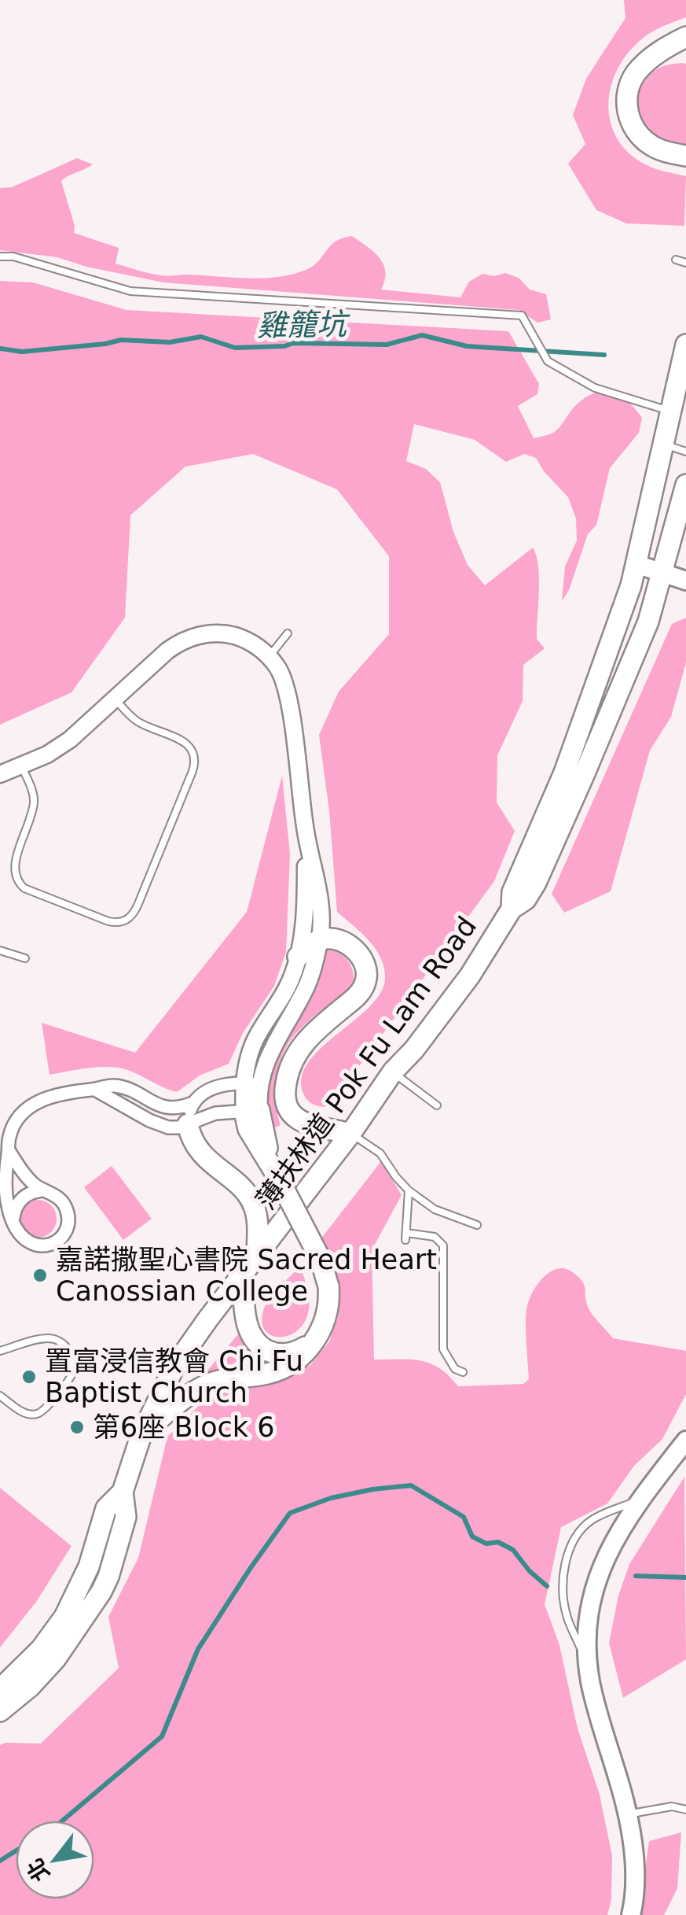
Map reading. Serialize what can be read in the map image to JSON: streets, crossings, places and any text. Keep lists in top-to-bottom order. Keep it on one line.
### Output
{"streets":{"main road":["薄扶林道 Pok Fu Lam Road"]},"water":["雞籠坑"],"places":["嘉諾撒聖心書院 Sacred Heart Canossian College","置富浸信教會 Chi Fu Baptist Church","第6座 Block 6"],"north":"bottom left"}
